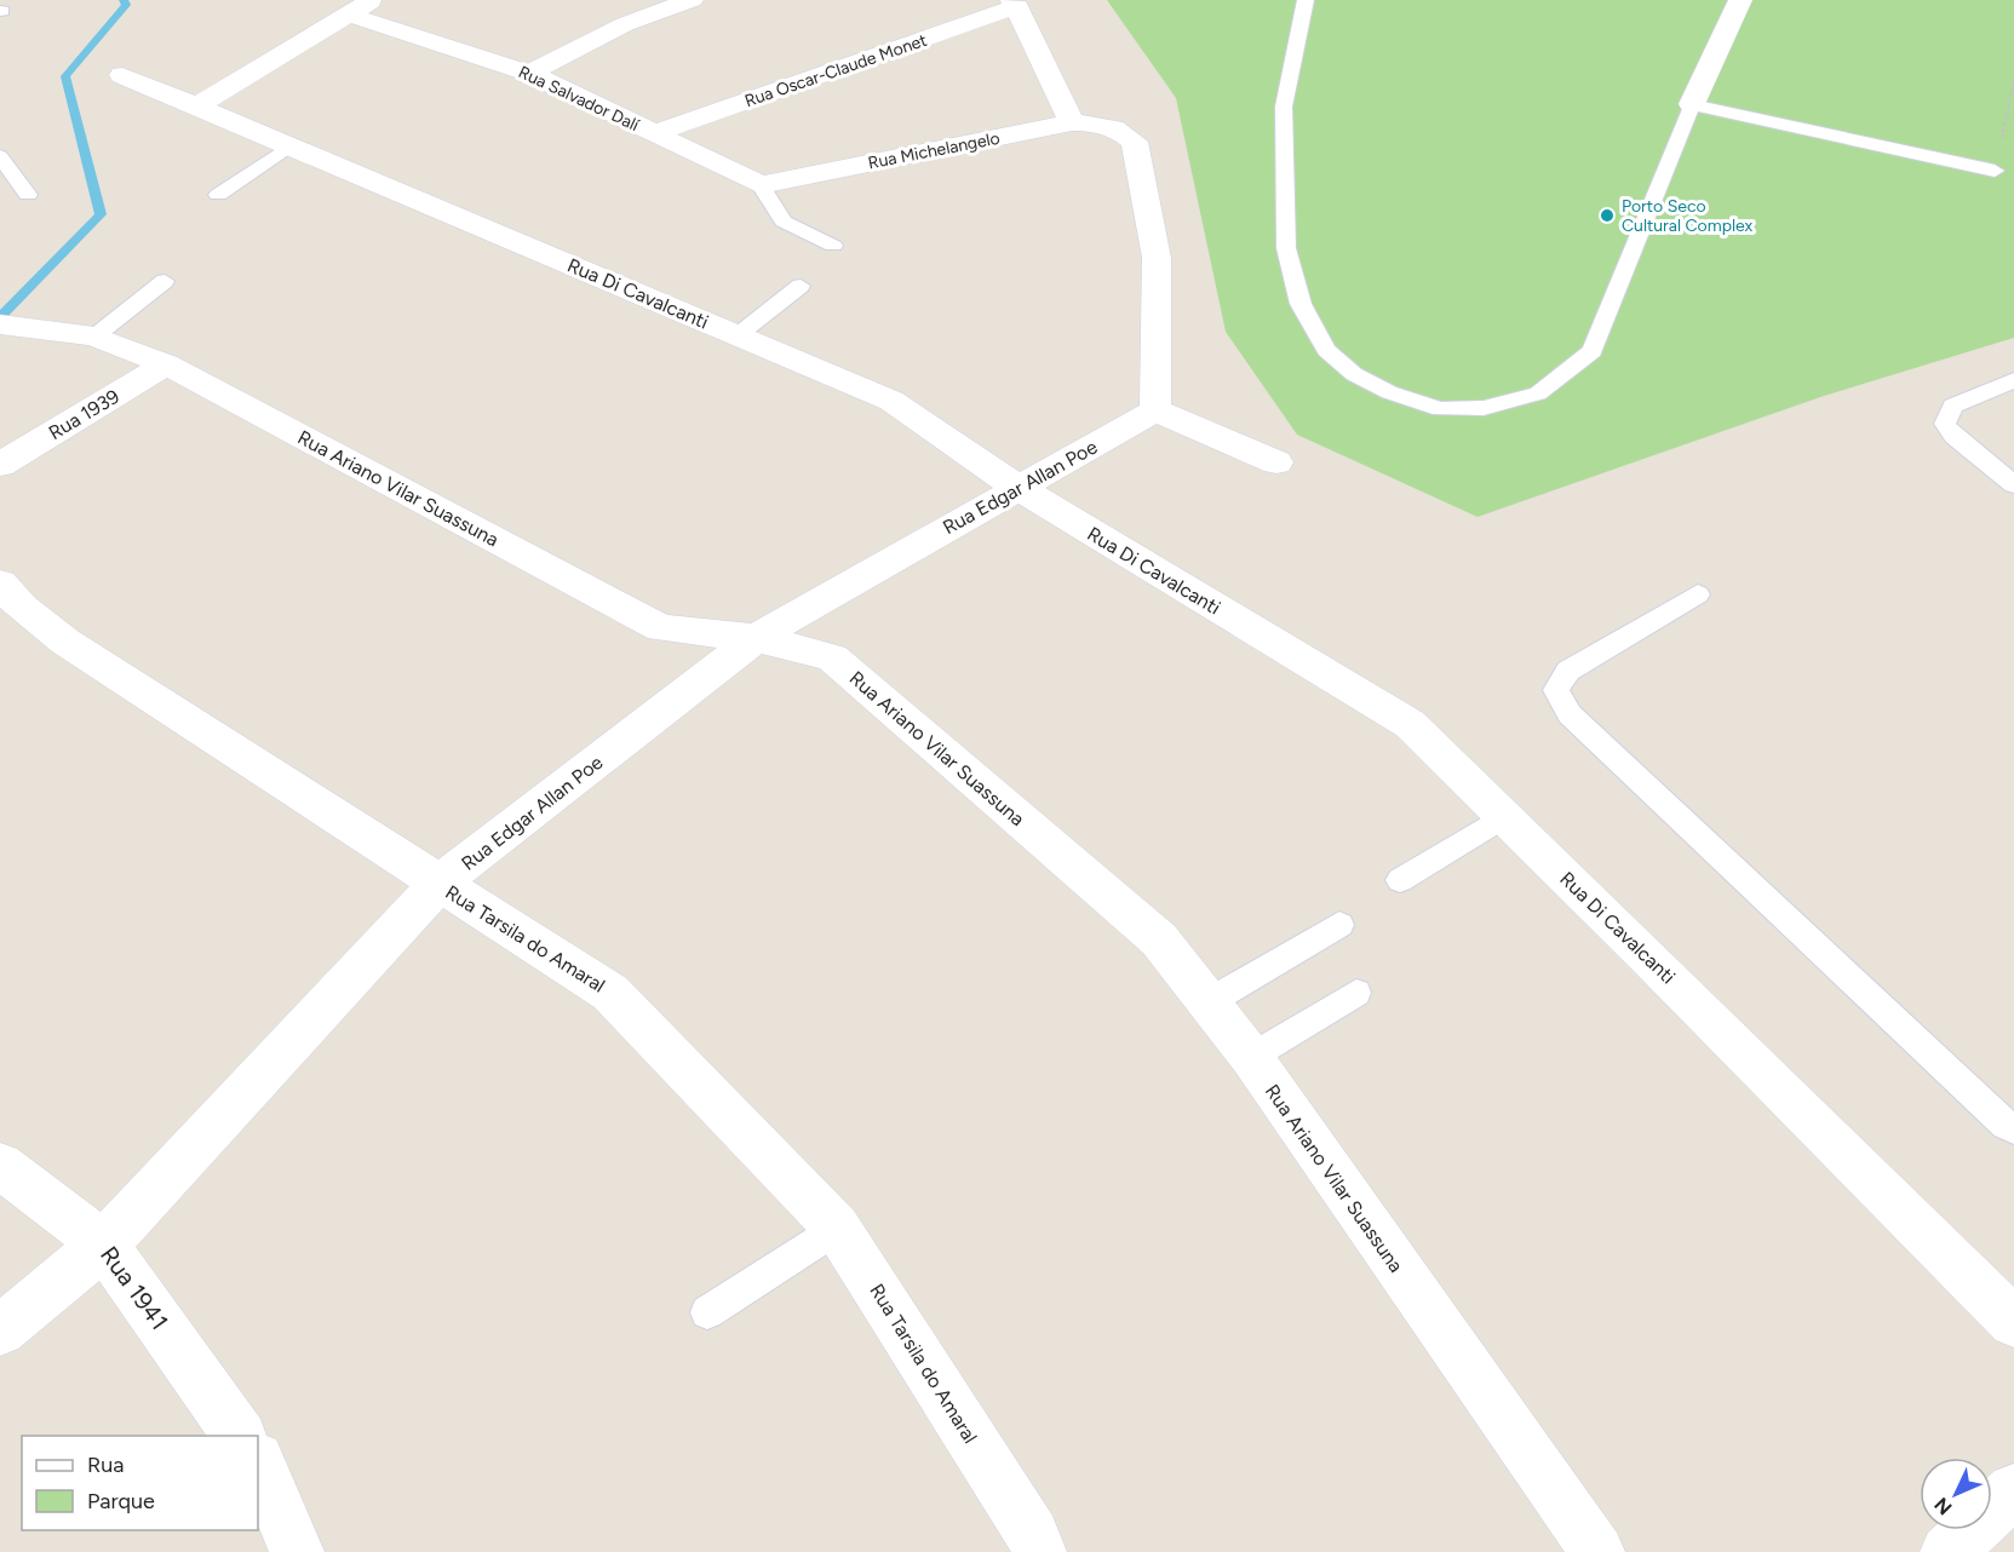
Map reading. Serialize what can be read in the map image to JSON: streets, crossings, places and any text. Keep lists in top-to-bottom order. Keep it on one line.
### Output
{"streets":{"street":["Rua Oscar-Claude Monet","Rua Salvador Dalí","Rua Michelangelo","Rua Di Cavalcanti","Rua 1939","Rua Edgar Allan Poe","Rua Ariano Vilar Suassuna","Rua Tarsila do Amaral","Rua 1941"]},"crossings":[["Rua Oscar-Claude Monet","Rua Salvador Dalí"],["Rua Salvador Dalí","Rua Michelangelo"],["Rua Michelangelo","Rua Edgar Allan Poe"],["Rua Di Cavalcanti","Rua Edgar Allan Poe"],["Rua 1939","Rua Ariano Vilar Suassuna"],["Rua Edgar Allan Poe","Rua Ariano Vilar Suassuna"],["Rua Edgar Allan Poe","Rua Tarsila do Amaral"],["Rua Edgar Allan Poe","Rua 1941"]],"places":["Porto Seco Cultural Complex"],"legend":["Rua","Parque"],"north":"bottom left"}
